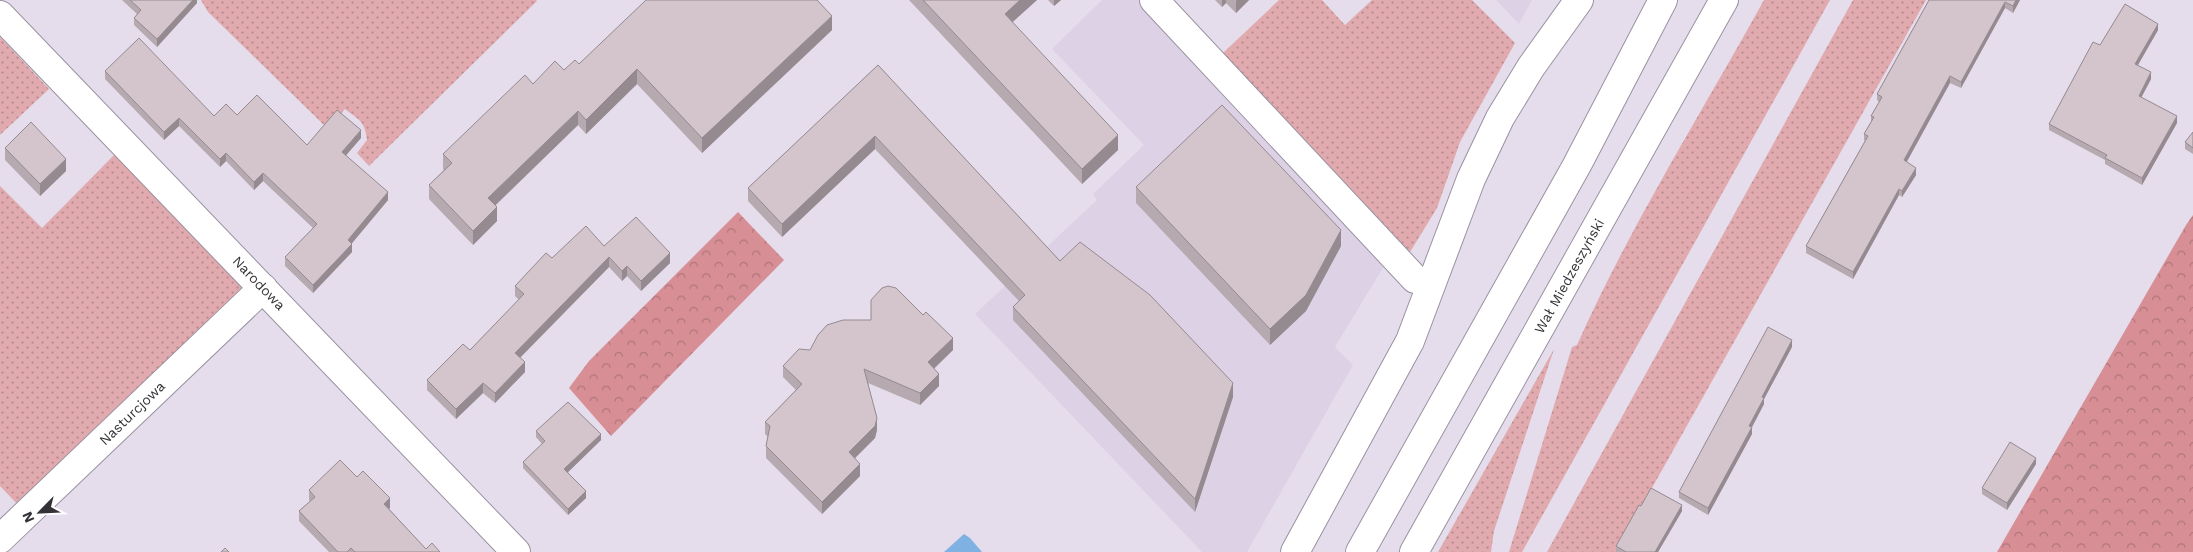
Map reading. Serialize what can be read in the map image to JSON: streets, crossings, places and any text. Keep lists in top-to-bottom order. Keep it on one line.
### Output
{"streets":{"street":["Wał Miedzeszyński","Narodowa","Nasturcjowa"]},"crossings":[["Narodowa","Nasturcjowa"]],"north":"bottom left"}
